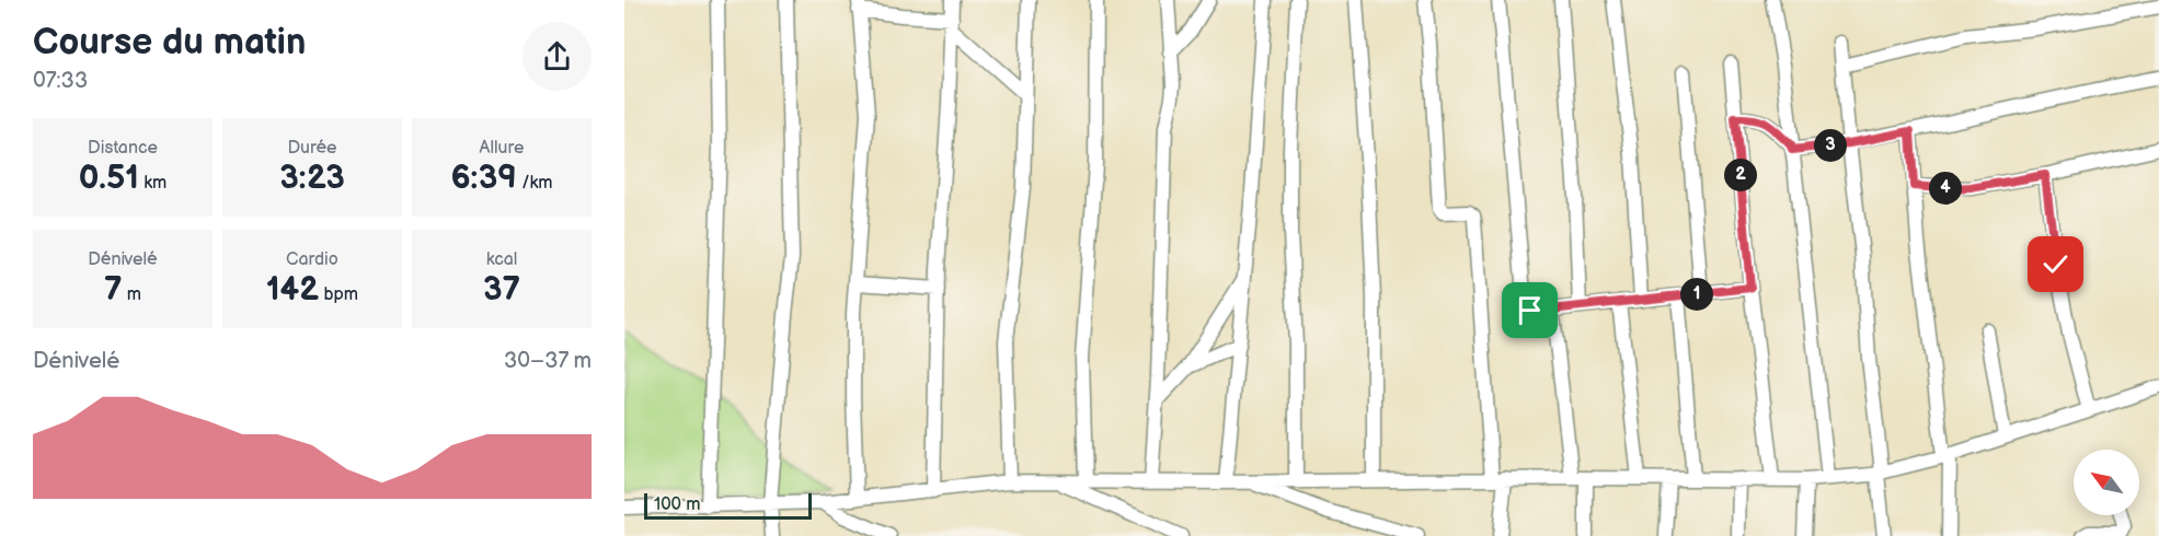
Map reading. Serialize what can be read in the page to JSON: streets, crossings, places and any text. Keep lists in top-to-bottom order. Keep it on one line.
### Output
{"scale_bar":"100 m","north":"top left","page":{"heading":["Course du matin","07:33"],"stats":[["Distance","0.51 km"],["Durée","3:23"],["Allure","6:39 /km"],["Dénivelé","7 m"],["Cardio","142 bpm"],["kcal","37"]],"pins":["3","2","4","1"],"chart":["Dénivelé","30–37 m"],"scale":"100 m"}}
